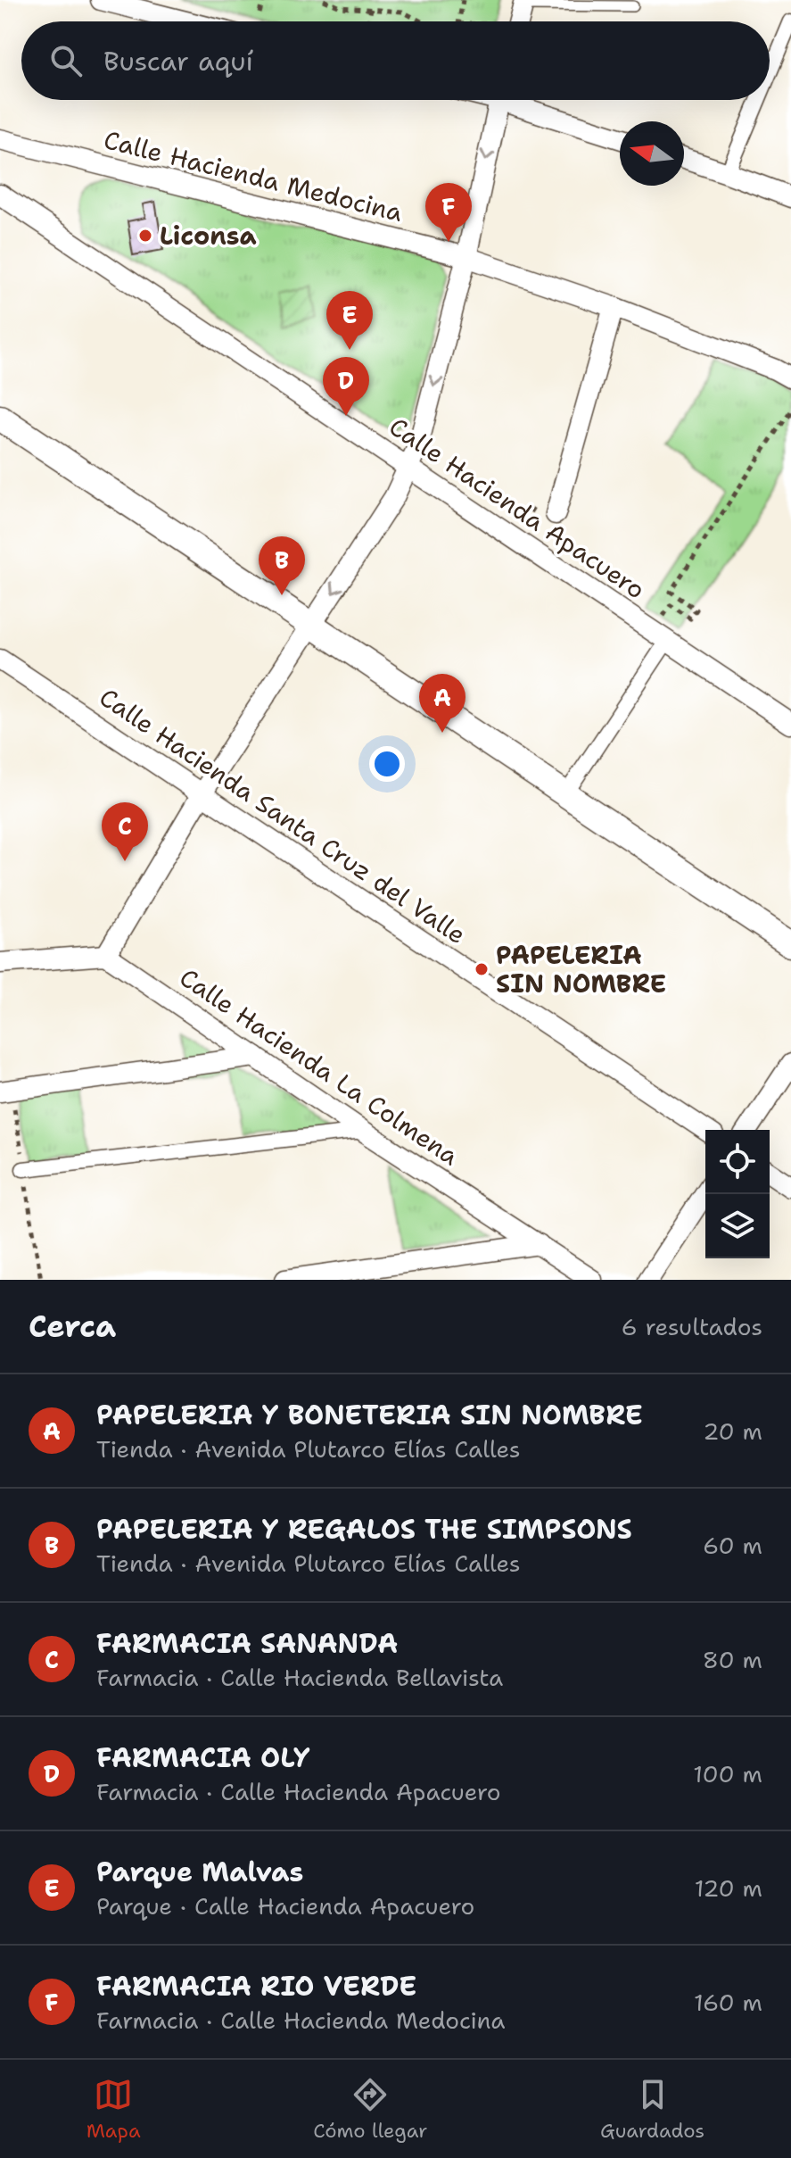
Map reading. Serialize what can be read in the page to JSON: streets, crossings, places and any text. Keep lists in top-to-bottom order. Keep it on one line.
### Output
{"streets":{"street":["Calle Hacienda Medocina","Calle Hacienda Apacuero","Calle Hacienda Santa Cruz del Valle","Calle Hacienda La Colmena"]},"places":["Liconsa","PAPELERIA SIN NOMBRE"],"north":"left","page":{"search":"Buscar aquí","pins":["F","E","D","B","A","C"],"heading":["Cerca","6 resultados"],"list":[{"mark":"A","name":"PAPELERIA Y BONETERIA SIN NOMBRE","note":"Tienda · Avenida Plutarco Elías Calles","value":"20 m"},{"mark":"B","name":"PAPELERIA Y REGALOS THE SIMPSONS","note":"Tienda · Avenida Plutarco Elías Calles","value":"60 m"},{"mark":"C","name":"FARMACIA SANANDA","note":"Farmacia · Calle Hacienda Bellavista","value":"80 m"},{"mark":"D","name":"FARMACIA OLY","note":"Farmacia · Calle Hacienda Apacuero","value":"100 m"},{"mark":"E","name":"Parque Malvas","note":"Parque · Calle Hacienda Apacuero","value":"120 m"},{"mark":"F","name":"FARMACIA RIO VERDE","note":"Farmacia · Calle Hacienda Medocina","value":"160 m"}],"nav":["Mapa","Cómo llegar","Guardados"]}}
